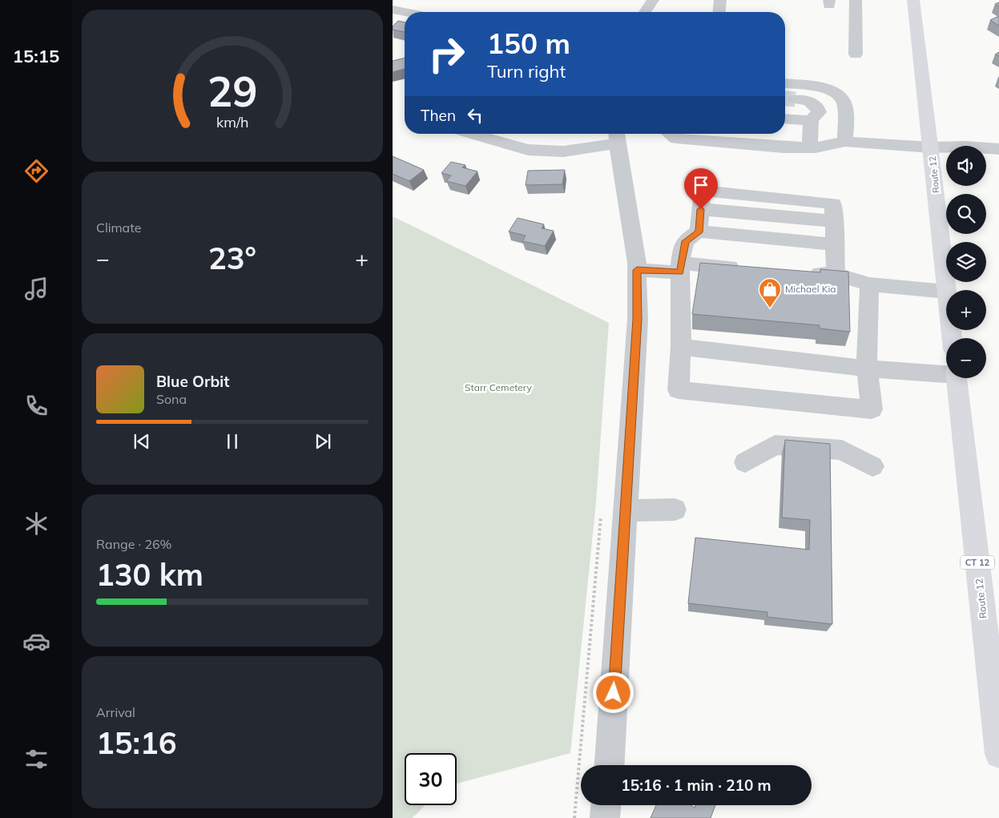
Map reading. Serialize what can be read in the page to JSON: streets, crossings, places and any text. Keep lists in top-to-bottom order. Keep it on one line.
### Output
{"streets":{"highway":["Route 12","CT 12"]},"parks":["Starr Cemetery"],"places":{"shop":["Michael Kia"]},"page":{"tabs":"15:15","turn":["150 m","Turn right"],"then":"Then","map_buttons":["+","−"],"tile":["Climate",["Range · 26%","130 km"],["Arrival","15:16"]],"heat":["−","23°","+"],"song":["Blue Orbit","Sona"],"limit":"30","trip":"15:16 · 1 min · 210 m","gauge":["29","km/h"]}}
